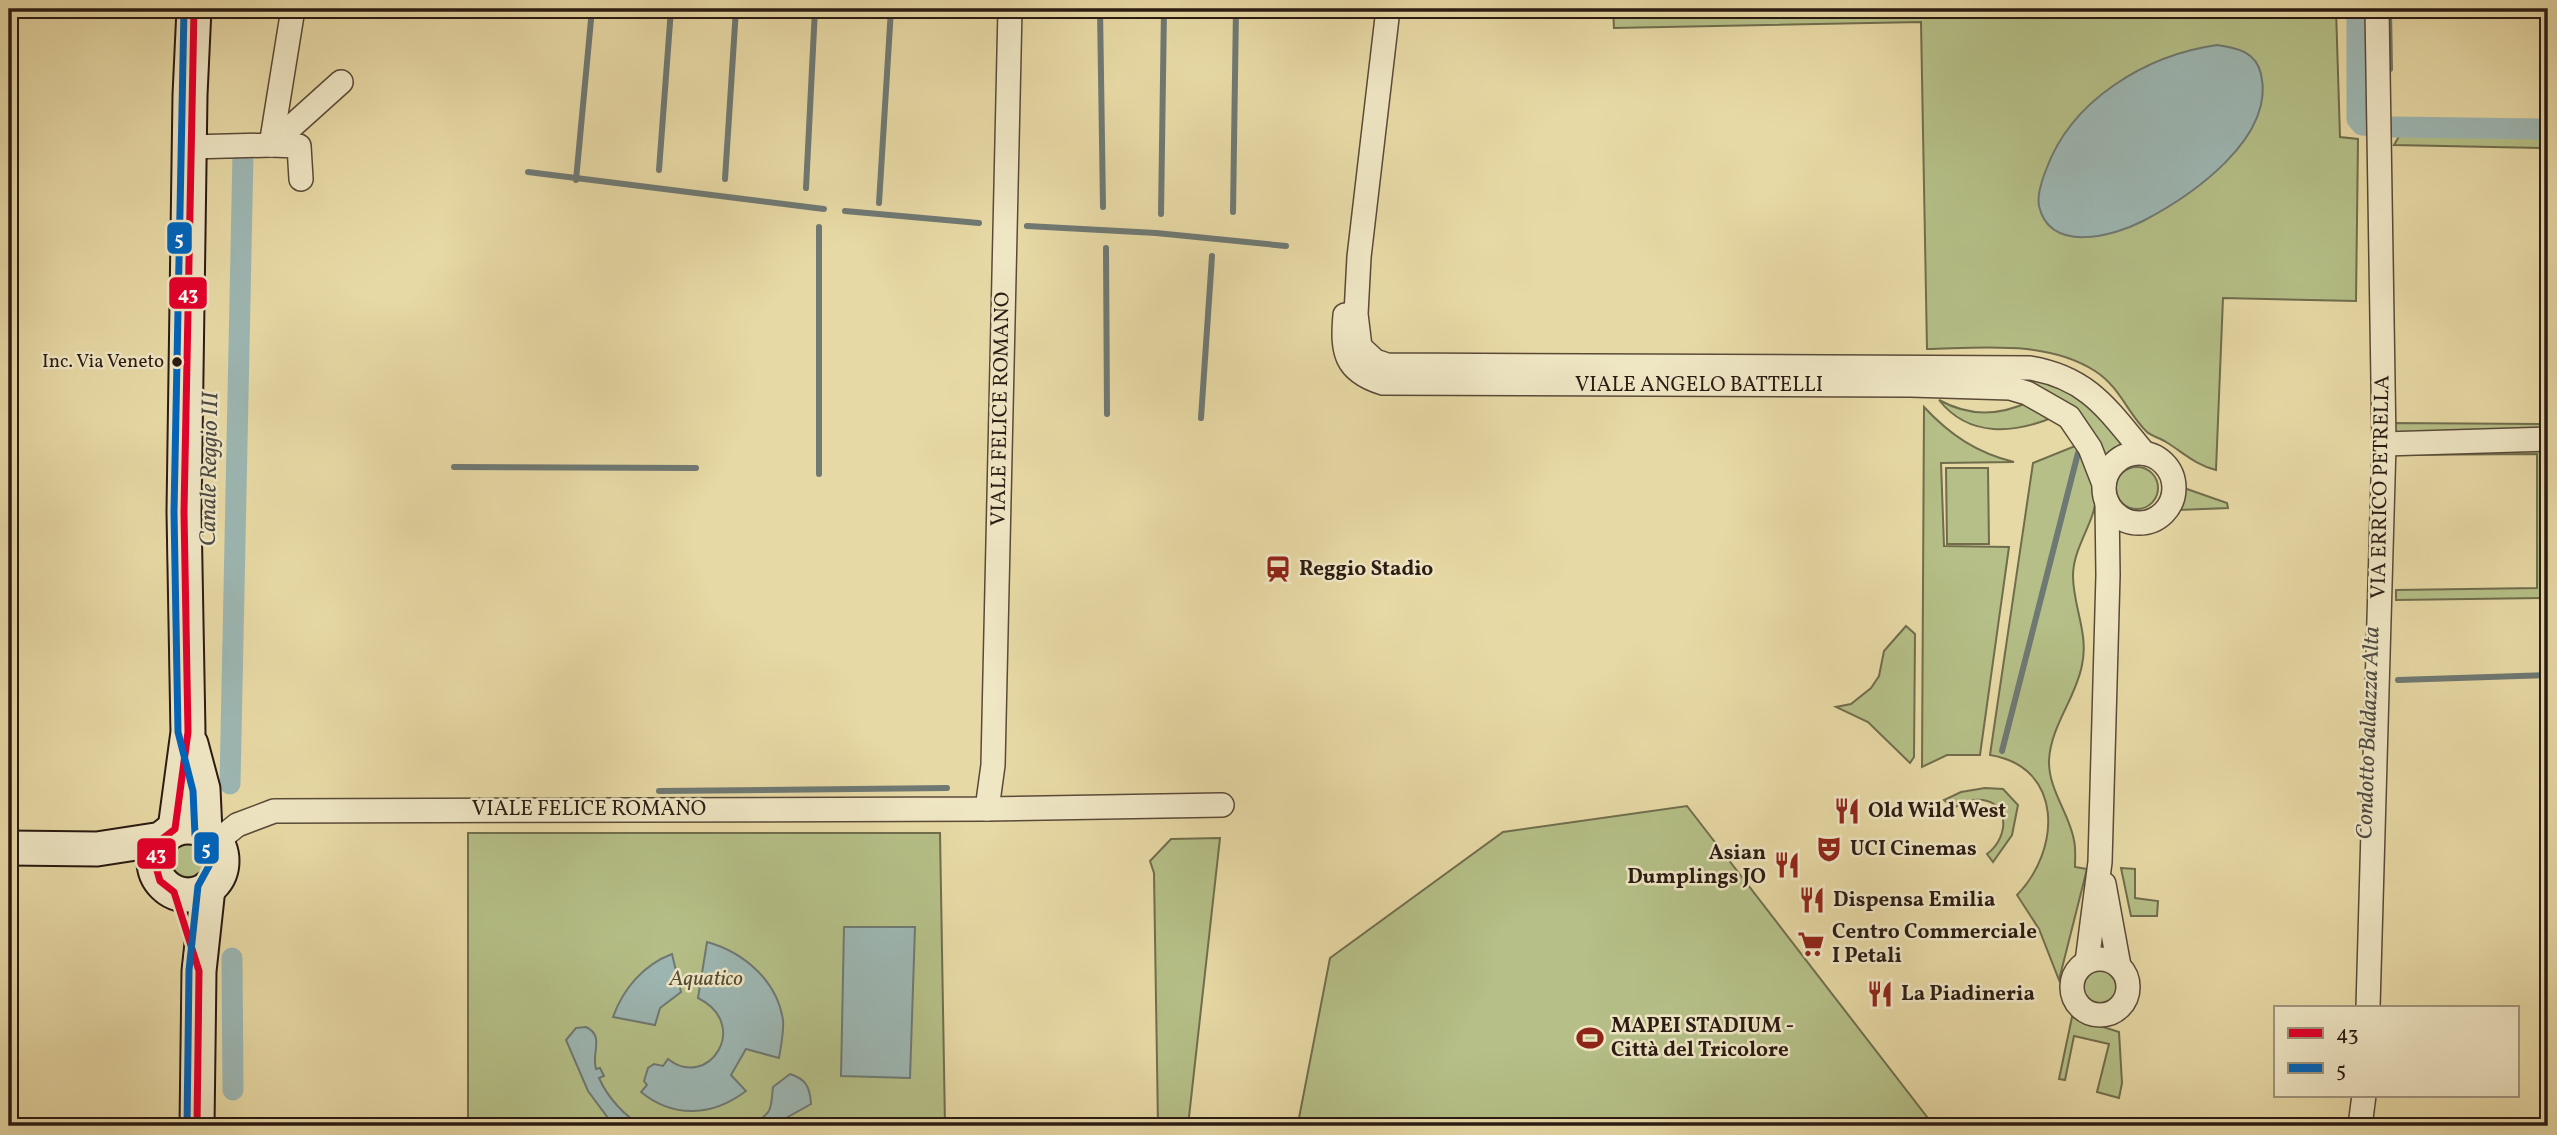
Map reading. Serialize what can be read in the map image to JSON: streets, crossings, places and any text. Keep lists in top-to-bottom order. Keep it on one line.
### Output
{"streets":{"street":["VIALE ANGELO BATTELLI","VIALE FELICE ROMANO","VIA ERRICO PETRELLA"]},"water":["Canale Reggio III","Condotto Baldazza Alta"],"parks":["Aquatico"],"places":{"other":["Inc. Via Veneto"],"station":["Reggio Stadio"],"restaurant":["Old Wild West","Asian Dumplings JO","Dispensa Emilia","La Piadineria"],"theatre":["UCI Cinemas"],"supermarket":["Centro Commerciale I Petali"],"sports":["MAPEI STADIUM - Città del Tricolore"]},"lines":["transit line 43","transit line 5"],"legend":["43","5"]}
